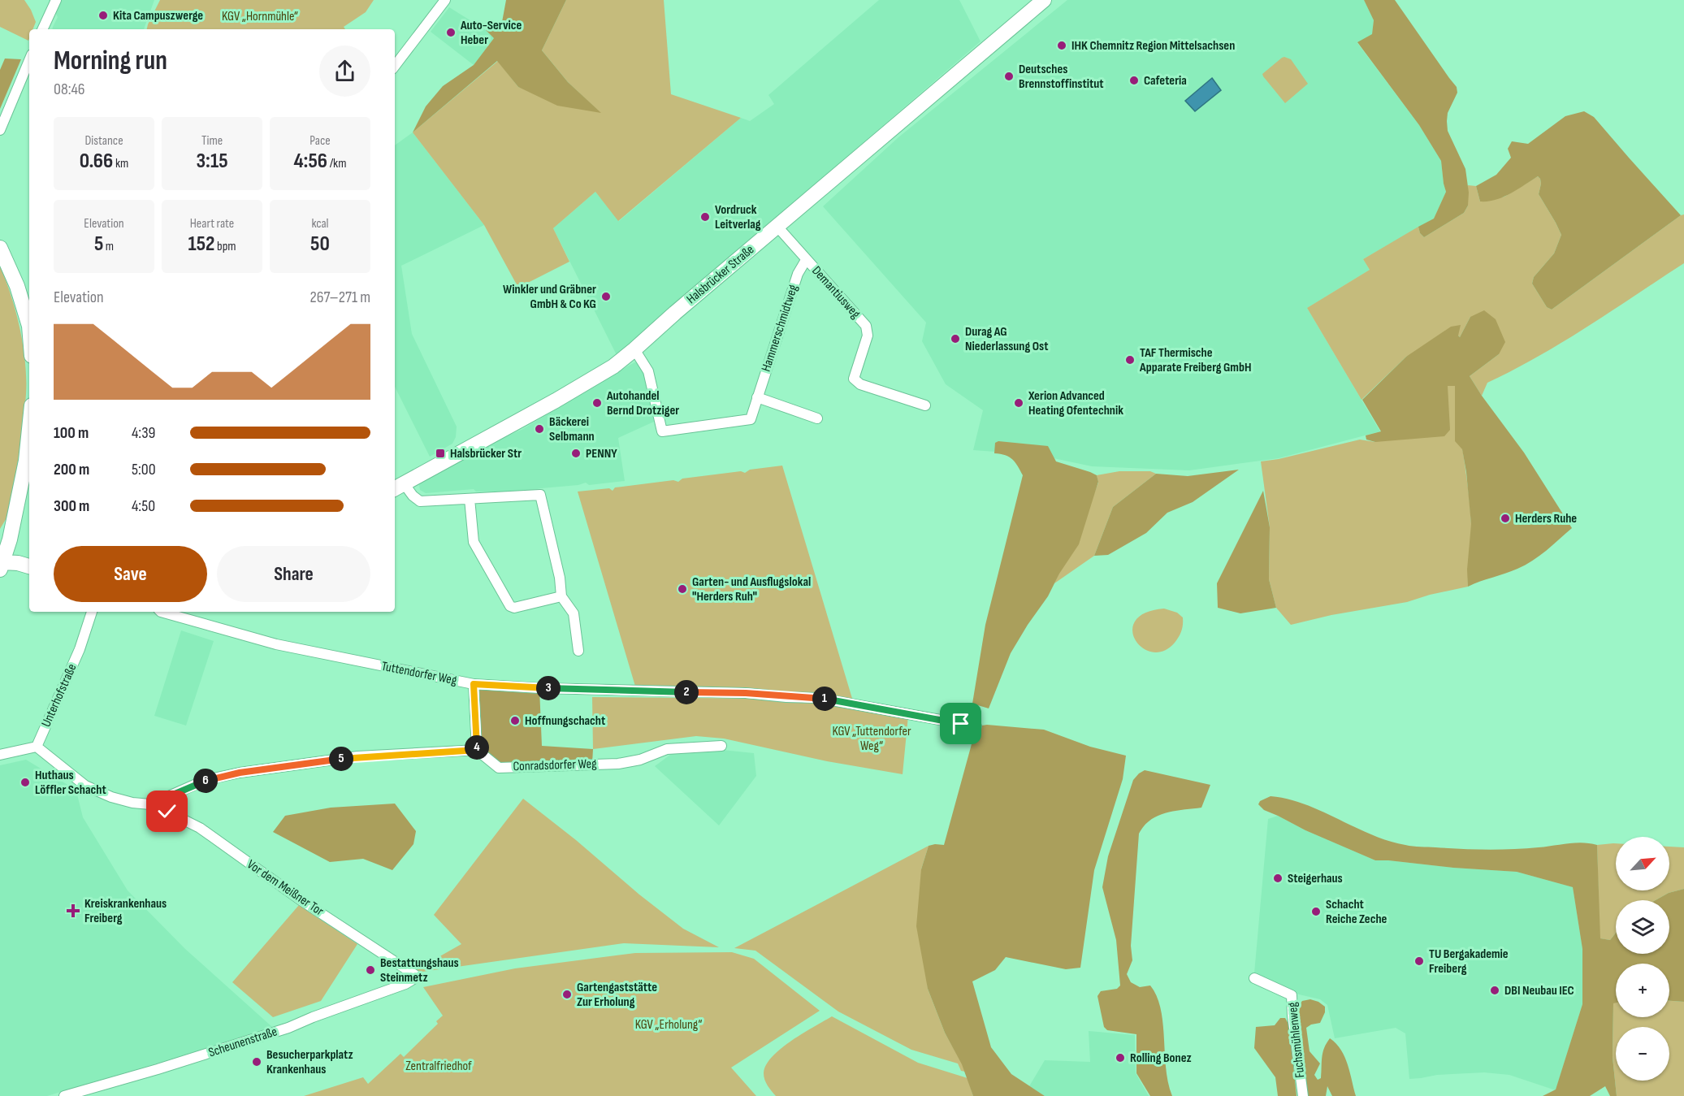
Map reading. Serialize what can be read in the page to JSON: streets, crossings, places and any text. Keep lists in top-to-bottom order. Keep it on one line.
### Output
{"streets":{"main road":["Halsbrücker Straße"],"street":["Demantiusweg","Hammerschmidtweg","Tuttendorfer Weg","Unterhofstraße","Conradsdorfer Weg","Vor dem Meißner Tor","Fuchsmühlenweg","Scheunenstraße"]},"crossings":[["Halsbrücker Straße","Demantiusweg"],["Halsbrücker Straße","Hammerschmidtweg"],["Demantiusweg","Hammerschmidtweg"],["Vor dem Meißner Tor","Scheunenstraße"]],"parks":["KGV „Hornmühle“","KGV „Tuttendorfer Weg“","KGV „Erholung“","Zentralfriedhof"],"places":{"other":["Kita Campuszwerge","Auto-Service Heber","IHK Chemnitz Region Mittelsachsen","Deutsches Brennstoffinstitut","Cafeteria","Vordruck Leitverlag","Winkler und Gräbner GmbH & Co KG","Durag AG Niederlassung Ost","TAF Thermische Apparate Freiberg GmbH","Autohandel Bernd Drotziger","Xerion Advanced Heating Ofentechnik","Bäckerei Selbmann","PENNY","Herders Ruhe","Garten- und Ausflugslokal \"Herders Ruh\"","Hoffnungschacht","Huthaus Löffler Schacht","Steigerhaus","Schacht Reiche Zeche","TU Bergakademie Freiberg","Bestattungshaus Steinmetz","DBI Neubau IEC","Gartengaststätte Zur Erholung","Rolling Bonez","Besucherparkplatz Krankenhaus"],"transit":["Halsbrücker Str"],"health":["Kreiskrankenhaus Freiberg"]},"north":"top right","page":{"heading":["Morning run","08:46"],"stats":[["Distance","0.66 km"],["Time","3:15"],["Pace","4:56 /km"],["Elevation","5 m"],["Heart rate","152 bpm"],["kcal","50"]],"chart":["Elevation","267–271 m"],"list":[{"name":"100 m","note":"4:39"},{"name":"200 m","note":"5:00"},{"name":"300 m","note":"4:50"}],"buttons":["Save","Share"],"pins":["3","2","1","4","5","6"],"map_buttons":["+","−"]}}
